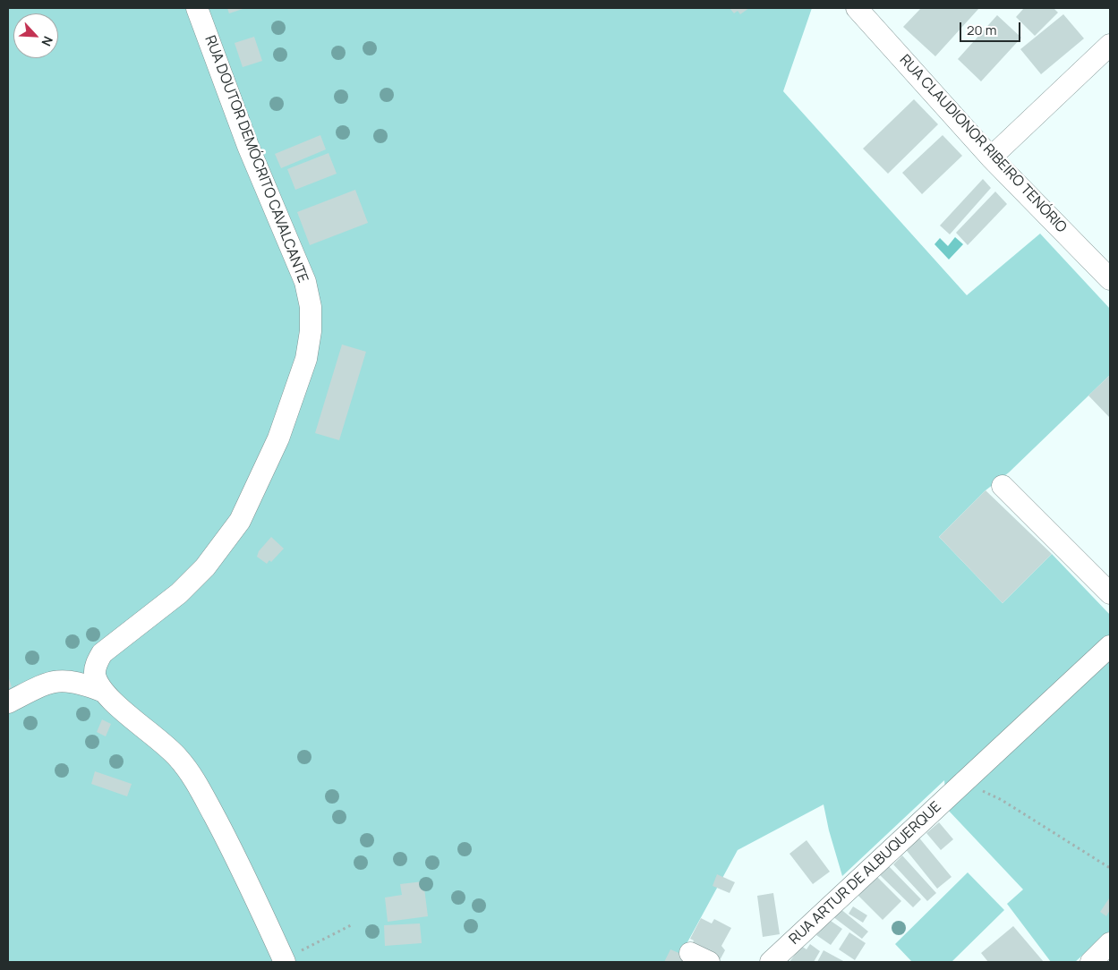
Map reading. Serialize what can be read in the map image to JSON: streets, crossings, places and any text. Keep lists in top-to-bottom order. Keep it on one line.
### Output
{"streets":{"street":["RUA CLAUDIONOR RIBEIRO TENÓRIO","RUA DOUTOR DEMÓCRITO CAVALCANTE","RUA ARTUR DE ALBUQUERQUE"]},"scale_bar":"20 m","north":"bottom right"}
